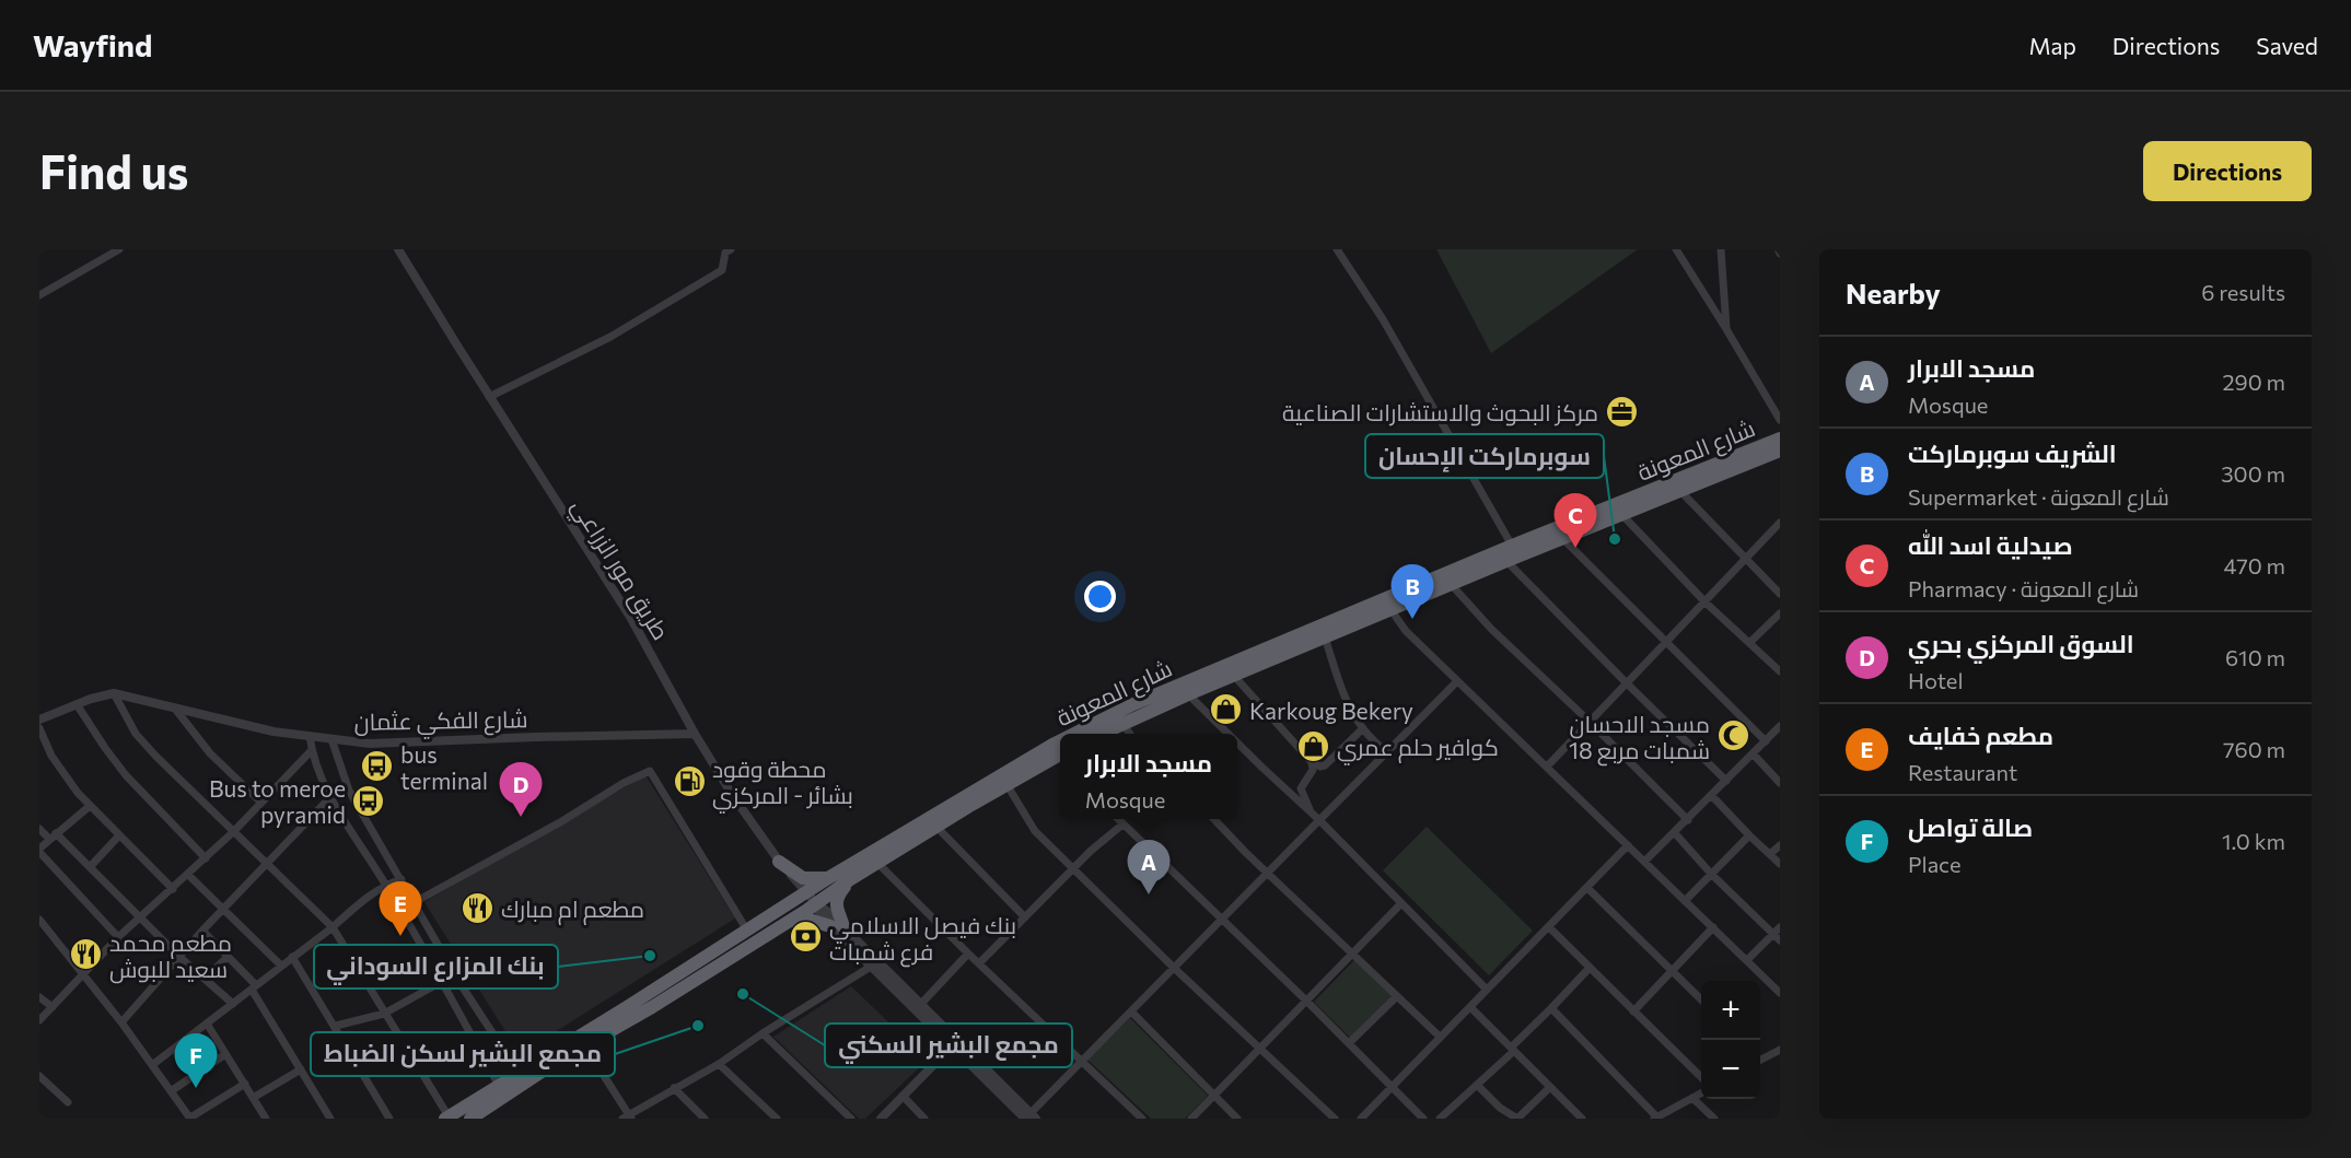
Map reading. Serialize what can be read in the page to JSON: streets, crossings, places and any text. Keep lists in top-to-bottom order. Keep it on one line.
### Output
{"streets":{"highway":["شارع المعونة"],"street":["طريق مور الزراعي","شارع الفكي عثمان"]},"crossings":[["شارع المعونة","طريق مور الزراعي"],["طريق مور الزراعي","شارع الفكي عثمان"]],"places":{"office":["مركز البحوث والاستشارات الصناعية"],"other":["سوبرماركت الإحسان","بنك المزارع السوداني","مجمع البشير السكني","مجمع البشير لسكن الضباط"],"shop":["Karkoug Bekery","كوافير حلم عمري"],"mosque":["مسجد الاحسان شمبات مربع 18"],"bus stop":["bus terminal","Bus to meroe pyramid"],"fuel station":["محطة وقود بشائر - المركزي"],"restaurant":["مطعم ام مبارك","مطعم محمد سعيد للبوش"],"bank":["بنك فيصل الاسلامي فرع شمبات"]},"page":{"header":"Wayfind","nav":["Map","Directions","Saved"],"buttons":"Directions","title":"Find us","heading":["Nearby","6 results"],"list":[{"mark":"A","name":"مسجد الابرار","note":"Mosque","value":"290 m"},{"mark":"B","name":"الشريف سوبرماركت","note":"Supermarket · شارع المعونة","value":"300 m"},{"mark":"C","name":"صيدلية اسد الله","note":"Pharmacy · شارع المعونة","value":"470 m"},{"mark":"D","name":"السوق المركزي بحري","note":"Hotel","value":"610 m"},{"mark":"E","name":"مطعم خفايف","note":"Restaurant","value":"760 m"},{"mark":"F","name":"صالة تواصل","note":"Place","value":"1.0 km"}],"pins":["C","B","D","A","E","F"],"popup":["مسجد الابرار","Mosque"],"map_buttons":["+","−"]}}
